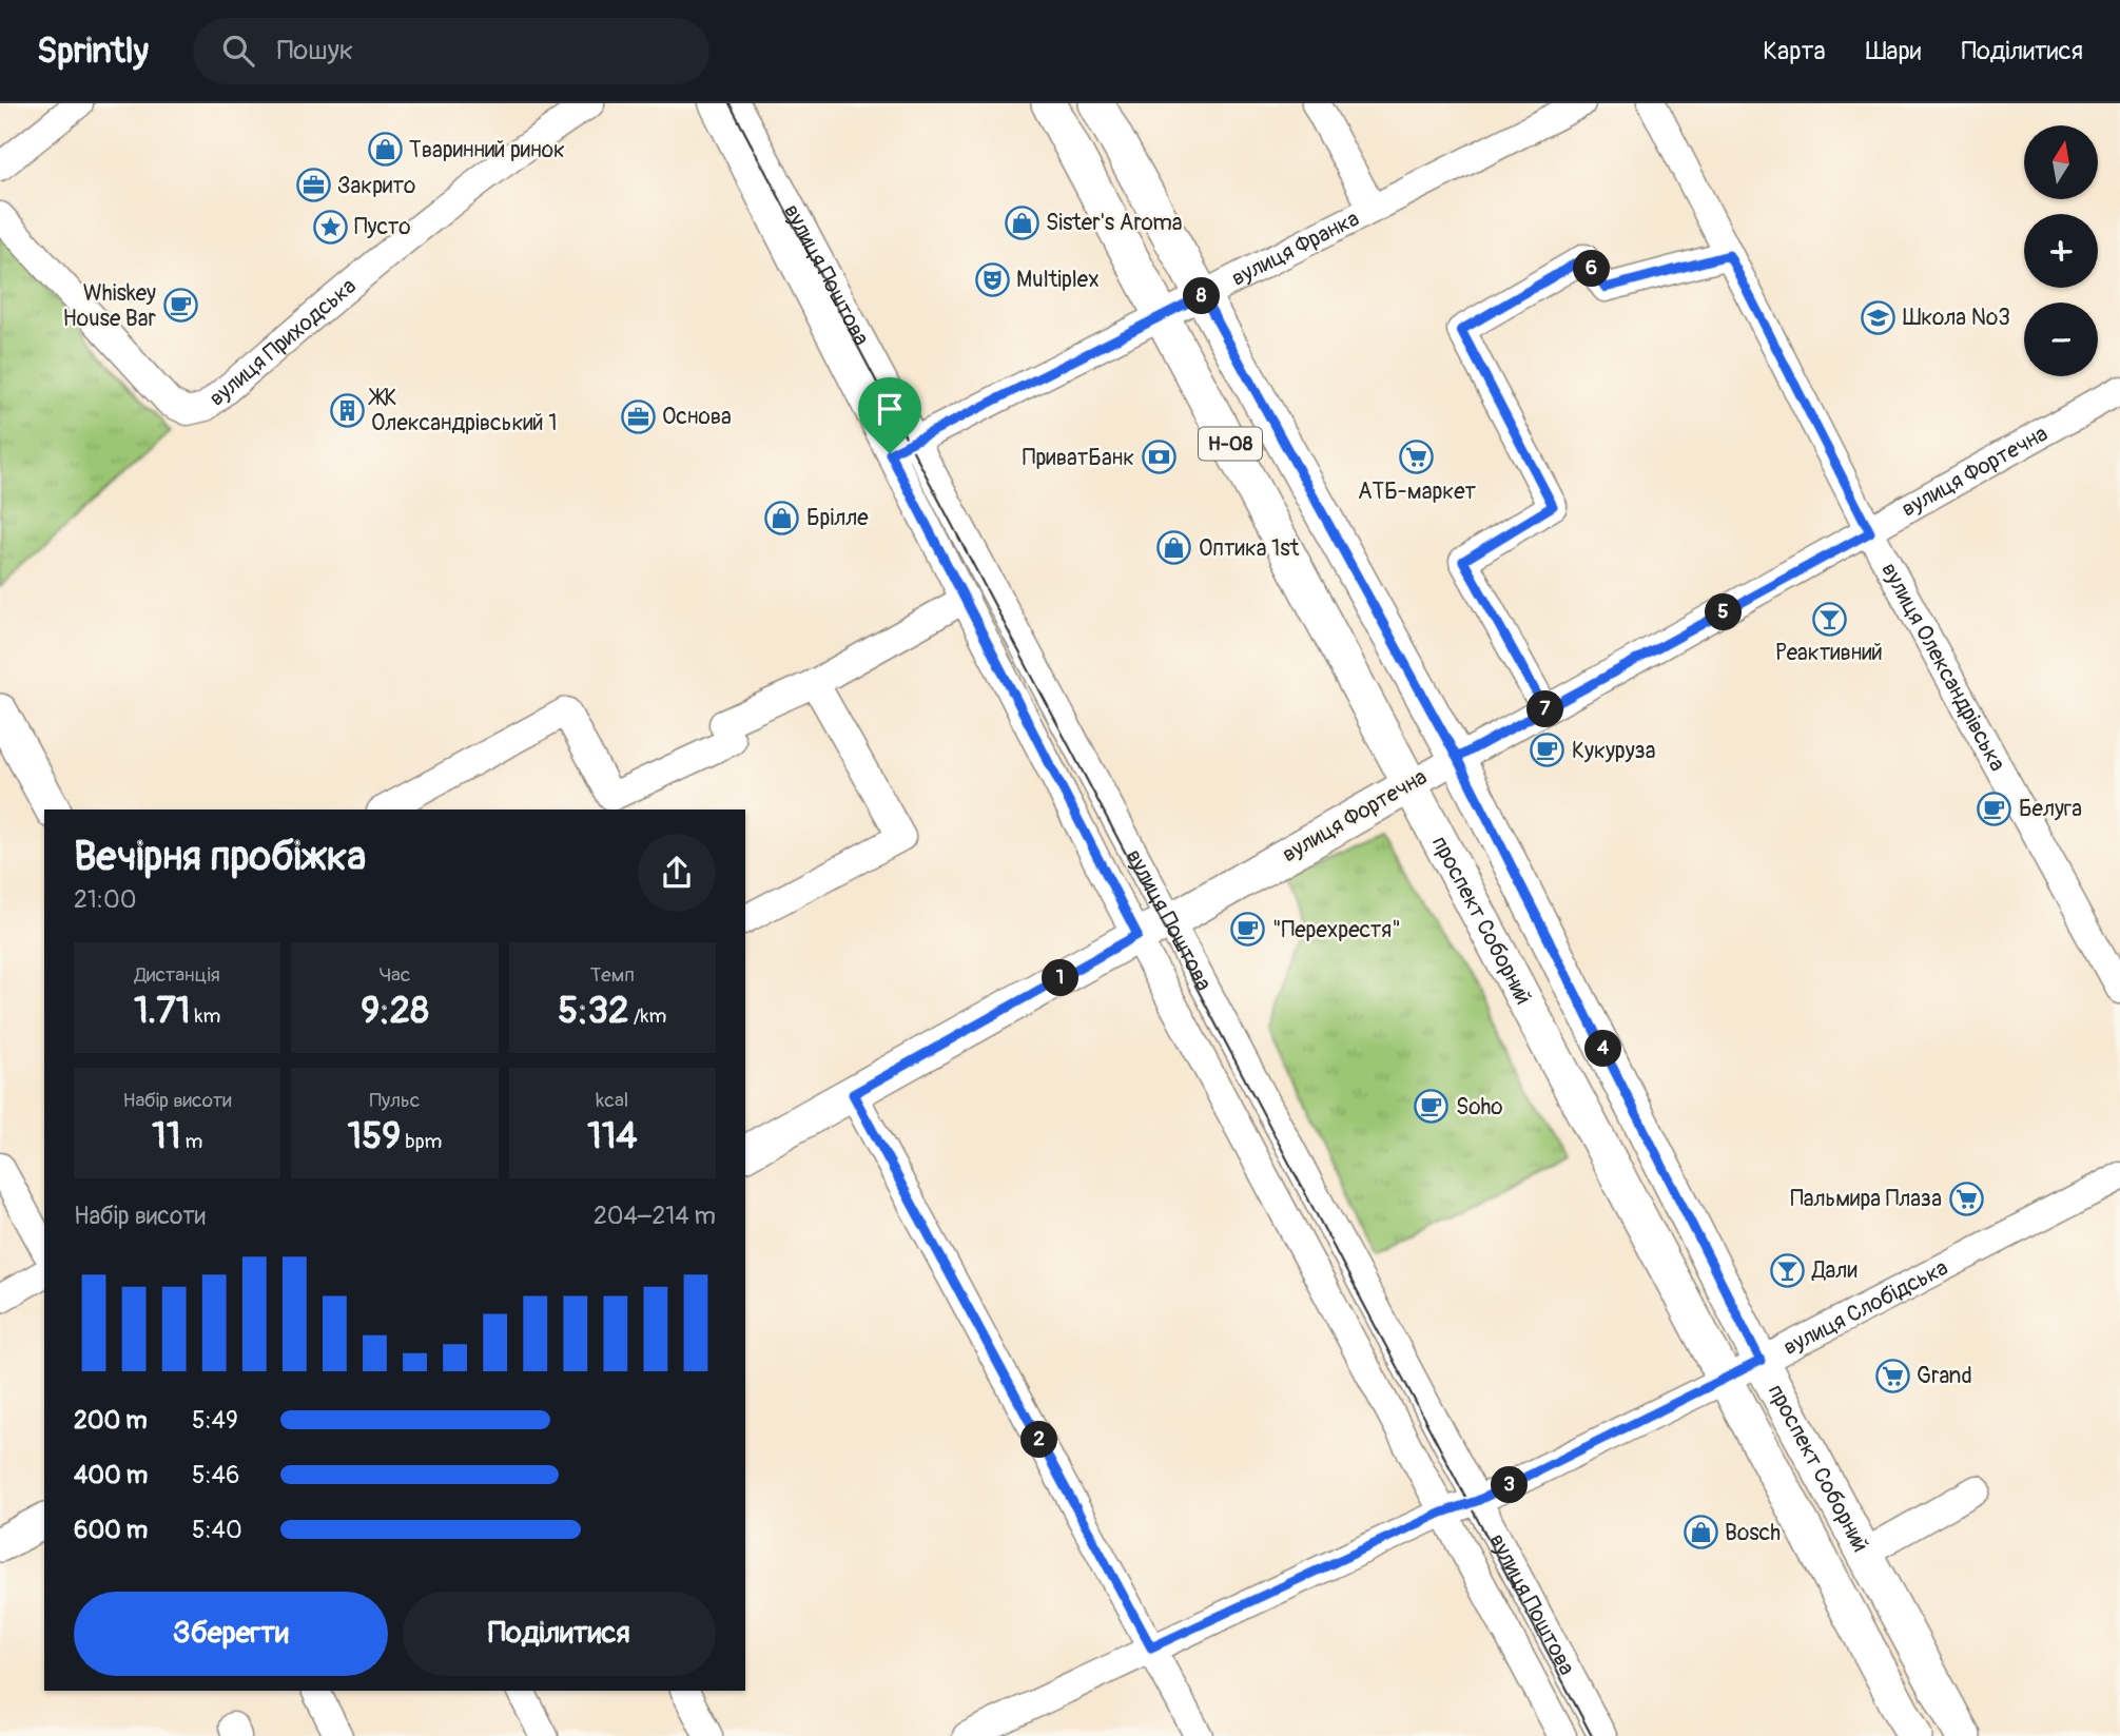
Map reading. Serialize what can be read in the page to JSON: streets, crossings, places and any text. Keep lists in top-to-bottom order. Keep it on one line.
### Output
{"streets":{"main road":["Н-08","вулиця Фортечна","проспект Соборний"],"street":["вулиця Франка","вулиця Поштова","вулиця Приходська","вулиця Олександрівська","вулиця Слобідська"]},"crossings":[["вулиця Франка","вулиця Поштова"],["вулиця Франка","проспект Соборний"],["вулиця Поштова","вулиця Фортечна"],["вулиця Поштова","вулиця Слобідська"],["вулиця Фортечна","вулиця Олександрівська"],["вулиця Фортечна","проспект Соборний"],["проспект Соборний","вулиця Слобідська"]],"places":{"shop":["Тваринний ринок","Sister's Aroma","Брілле","Оптика 1st","Bosch"],"office":["Закрито","Основа"],"place":["Пусто"],"theatre":["Multiplex"],"cafe":["Whiskey House Bar","Кукуруза","Белуга","\"Перехрестя\"","Soho"],"school or university":["Школа №3"],"building":["ЖК Олександрівський 1"],"bank":["ПриватБанк"],"supermarket":["АТБ-маркет","Пальмира Плаза","Grand"],"bar":["Реактивний","Дали"]},"north":"top","page":{"header":"Sprintly","search":"Пошук","nav":["Карта","Шари","Поділитися"],"map_buttons":["+","−"],"pins":["6","8","5","7","1","4","2","3"],"heading":["Вечірня пробіжка","21:00"],"stats":[["Дистанція","1.71 km"],["Час","9:28"],["Темп","5:32 /km"],["Набір висоти","11 m"],["Пульс","159 bpm"],["kcal","114"]],"chart":["Набір висоти","204–214 m"],"list":[{"name":"200 m","note":"5:49"},{"name":"400 m","note":"5:46"},{"name":"600 m","note":"5:40"}],"buttons":["Зберегти","Поділитися"]}}
